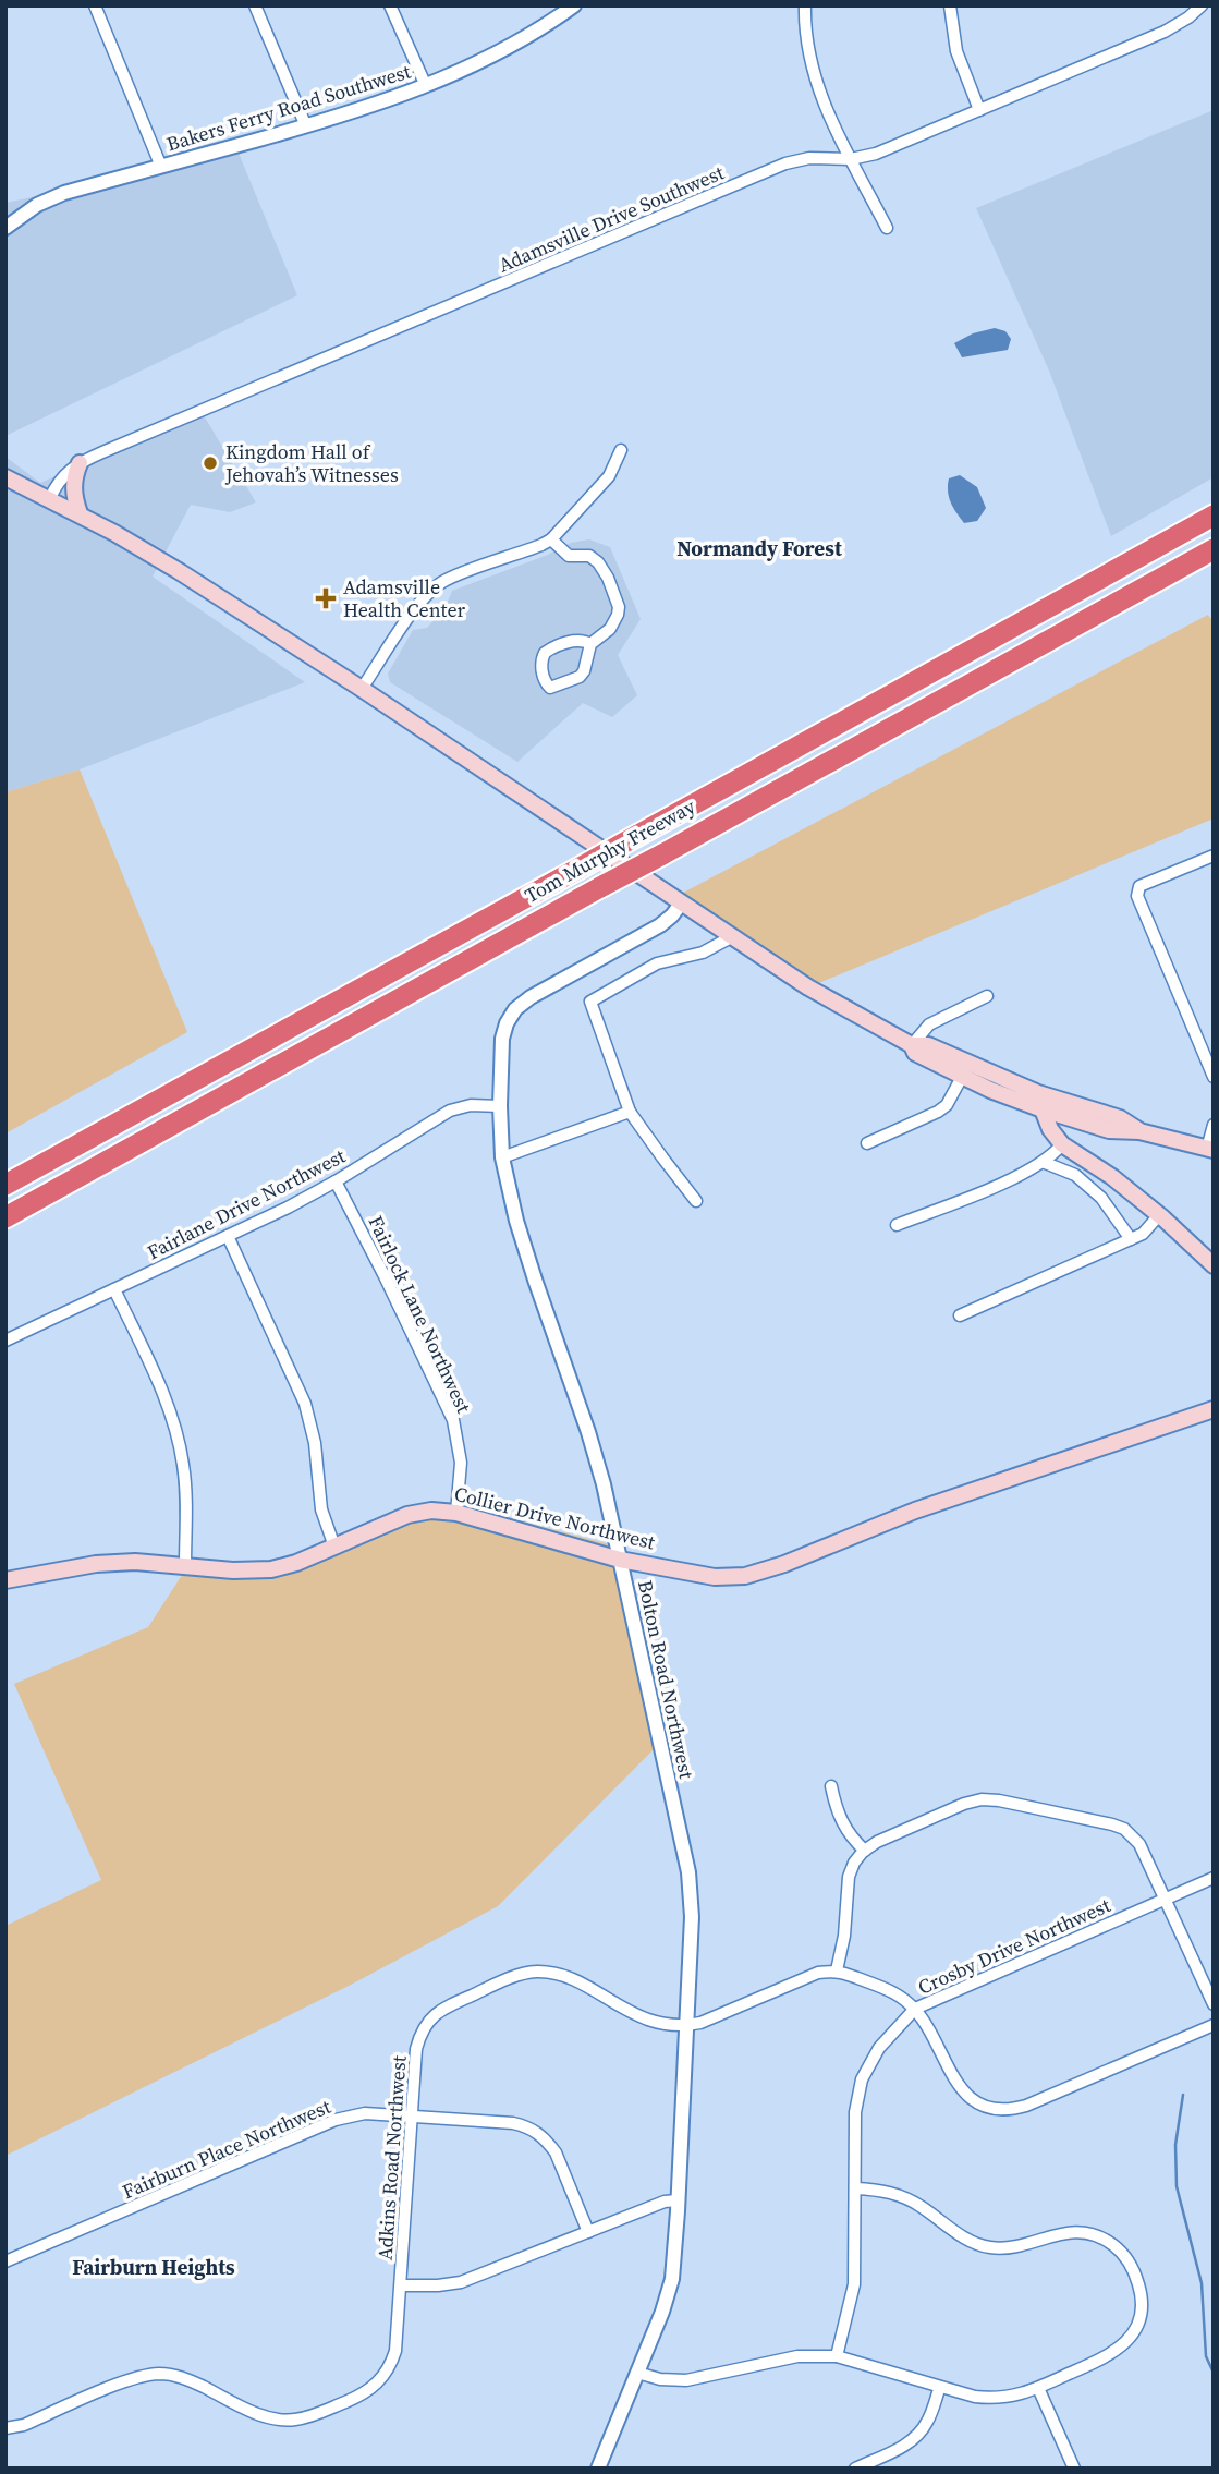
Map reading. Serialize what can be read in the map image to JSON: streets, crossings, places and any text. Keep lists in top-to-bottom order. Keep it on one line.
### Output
{"streets":{"highway":["Tom Murphy Freeway"],"main road":["Collier Drive Northwest"],"street":["Bakers Ferry Road Southwest","Adamsville Drive Southwest","Fairlane Drive Northwest","Fairlock Lane Northwest","Bolton Road Northwest","Crosby Drive Northwest","Fairburn Place Northwest","Adkins Road Northwest"]},"crossings":[["Fairlane Drive Northwest","Fairlock Lane Northwest"],["Fairlane Drive Northwest","Bolton Road Northwest"],["Fairlock Lane Northwest","Collier Drive Northwest"],["Collier Drive Northwest","Bolton Road Northwest"],["Bolton Road Northwest","Adkins Road Northwest"],["Fairburn Place Northwest","Adkins Road Northwest"]],"districts":["Normandy Forest","Fairburn Heights"],"places":{"other":["Kingdom Hall of Jehovah’s Witnesses"],"health":["Adamsville Health Center"]}}
